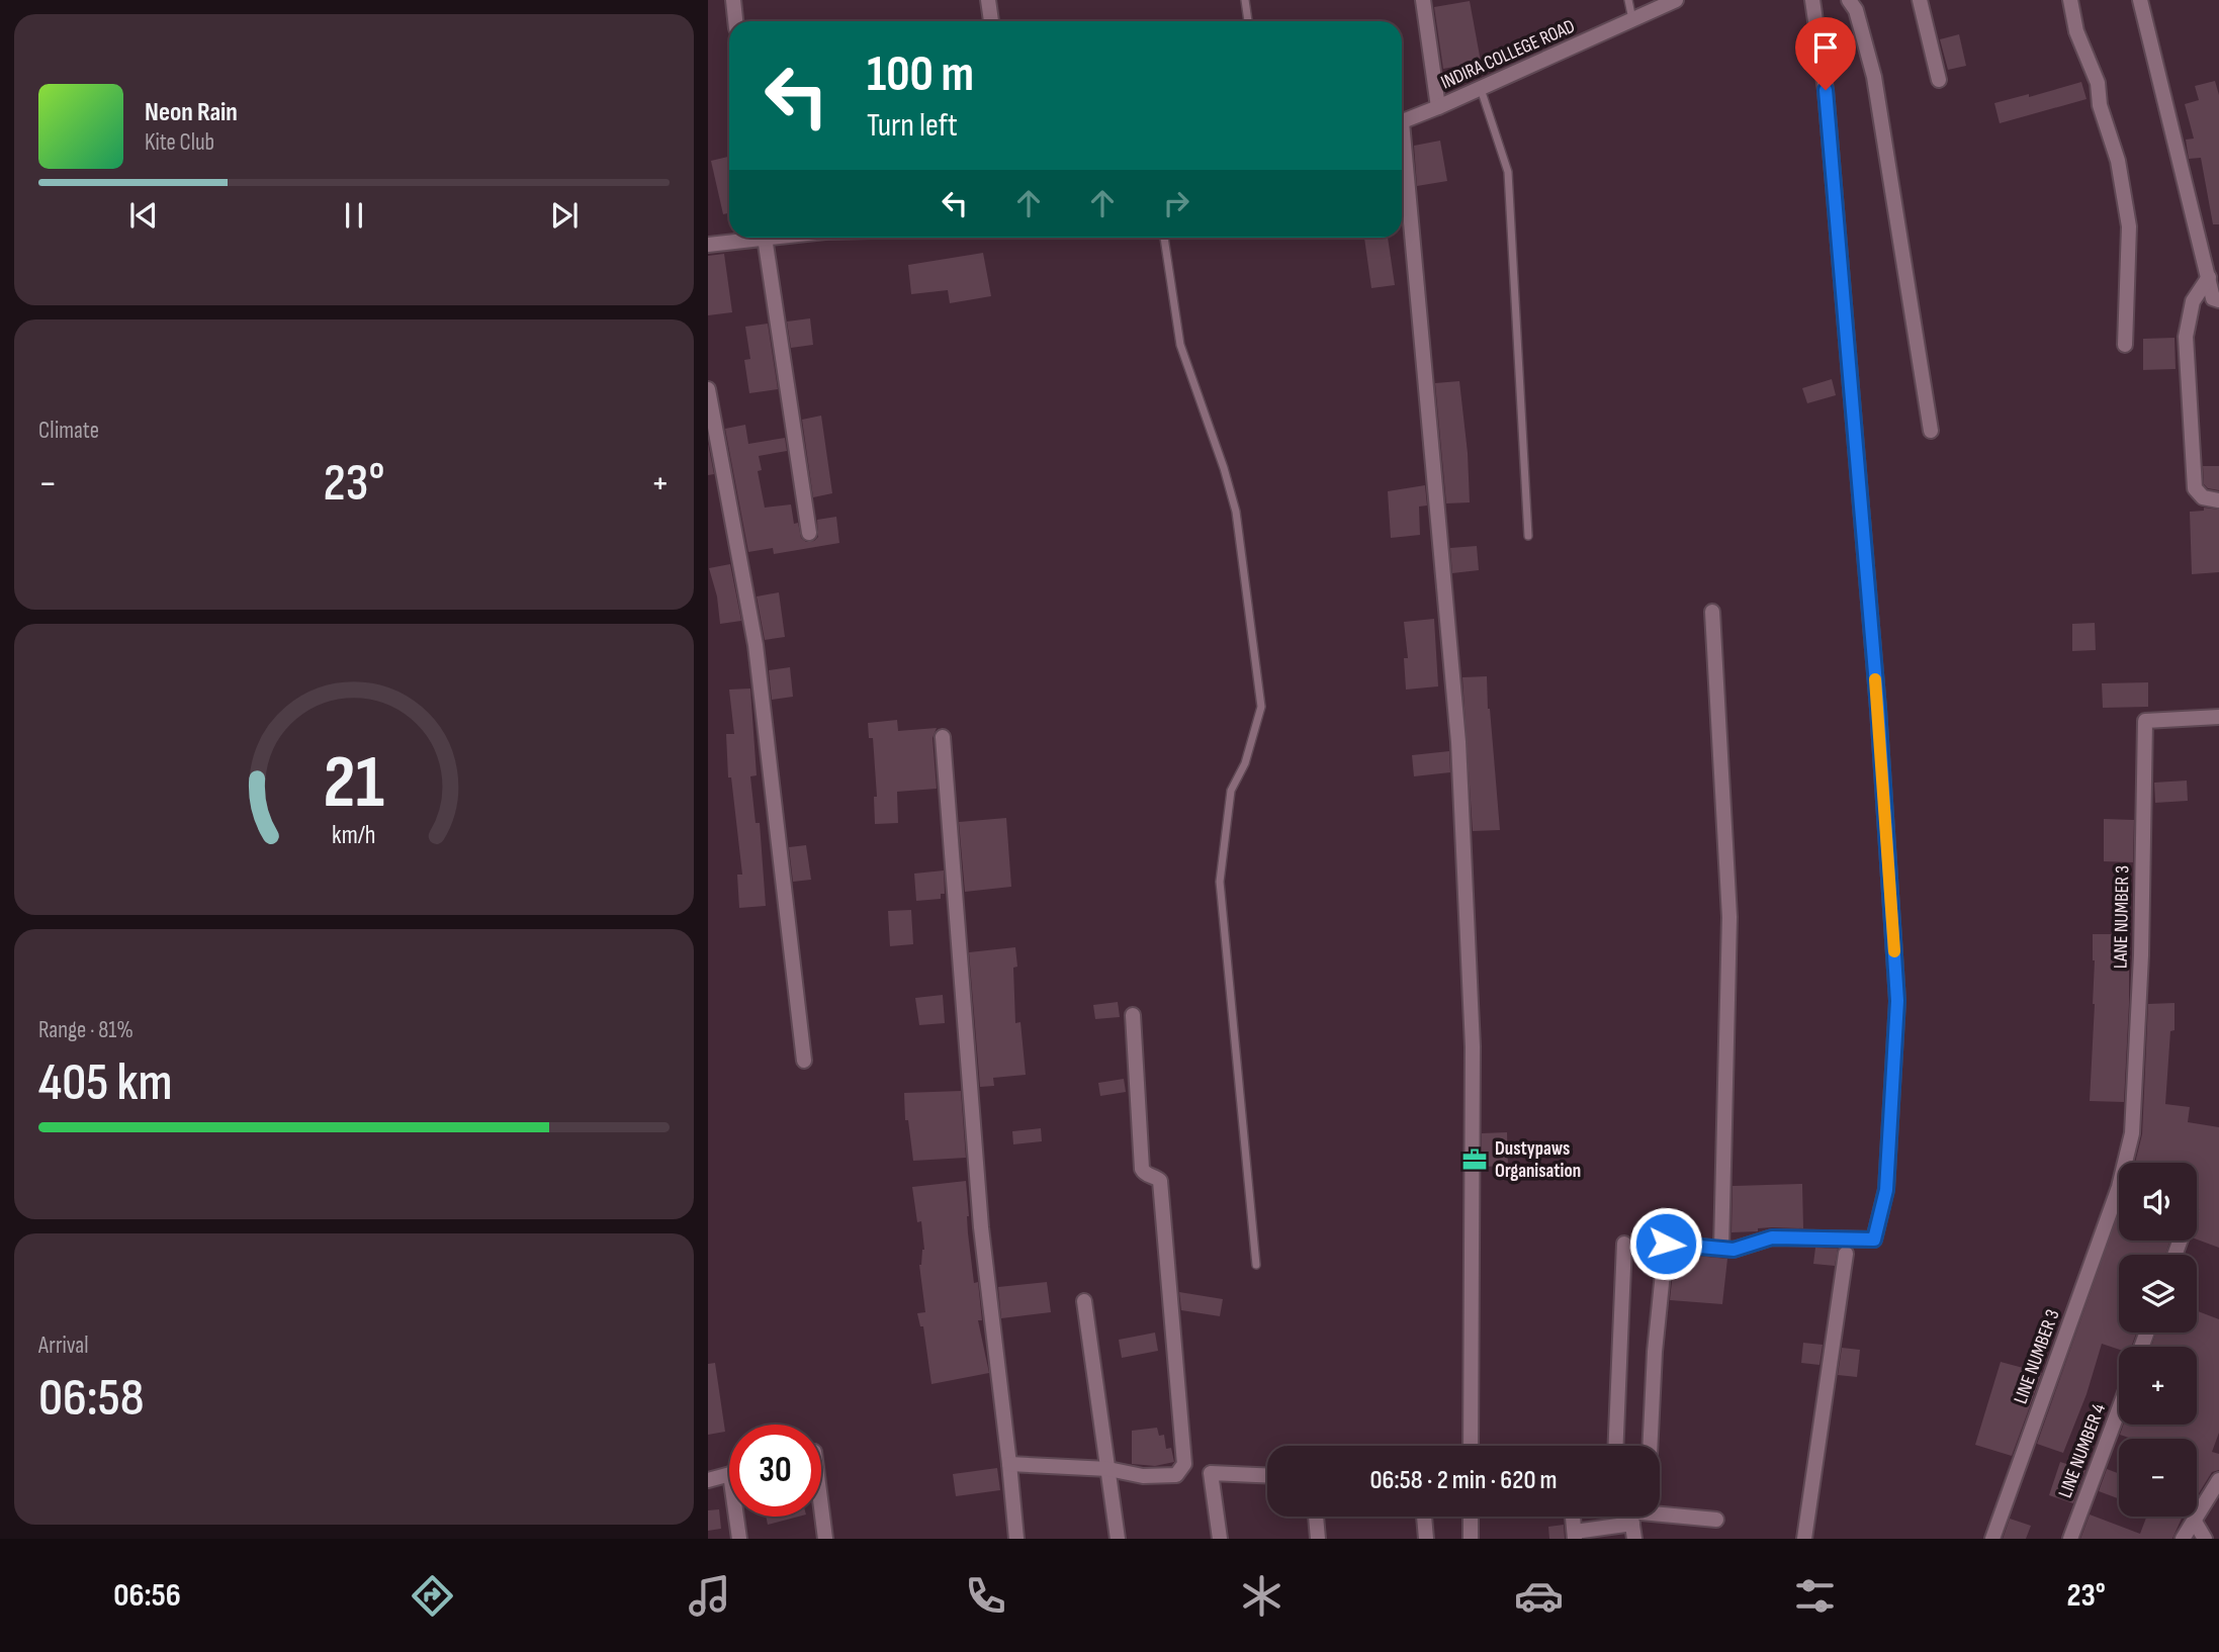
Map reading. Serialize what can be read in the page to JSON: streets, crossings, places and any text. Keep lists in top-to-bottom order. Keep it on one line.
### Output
{"streets":{"street":["INDIRA COLLEGE ROAD","LANE NUMBER 3","LINE NUMBER 3","LINE NUMBER 4"]},"places":{"office":["Dustypaws Organisation"]},"page":{"turn":["100 m","Turn left"],"song":["Neon Rain","Kite Club"],"tile":["Climate",["Range · 81%","405 km"],["Arrival","06:58"]],"heat":["−","23°","+"],"map_buttons":["+","−"],"limit":"30","trip":"06:58 · 2 min · 620 m","tabs":["06:56","23°"],"gauge":["21","km/h"]}}
